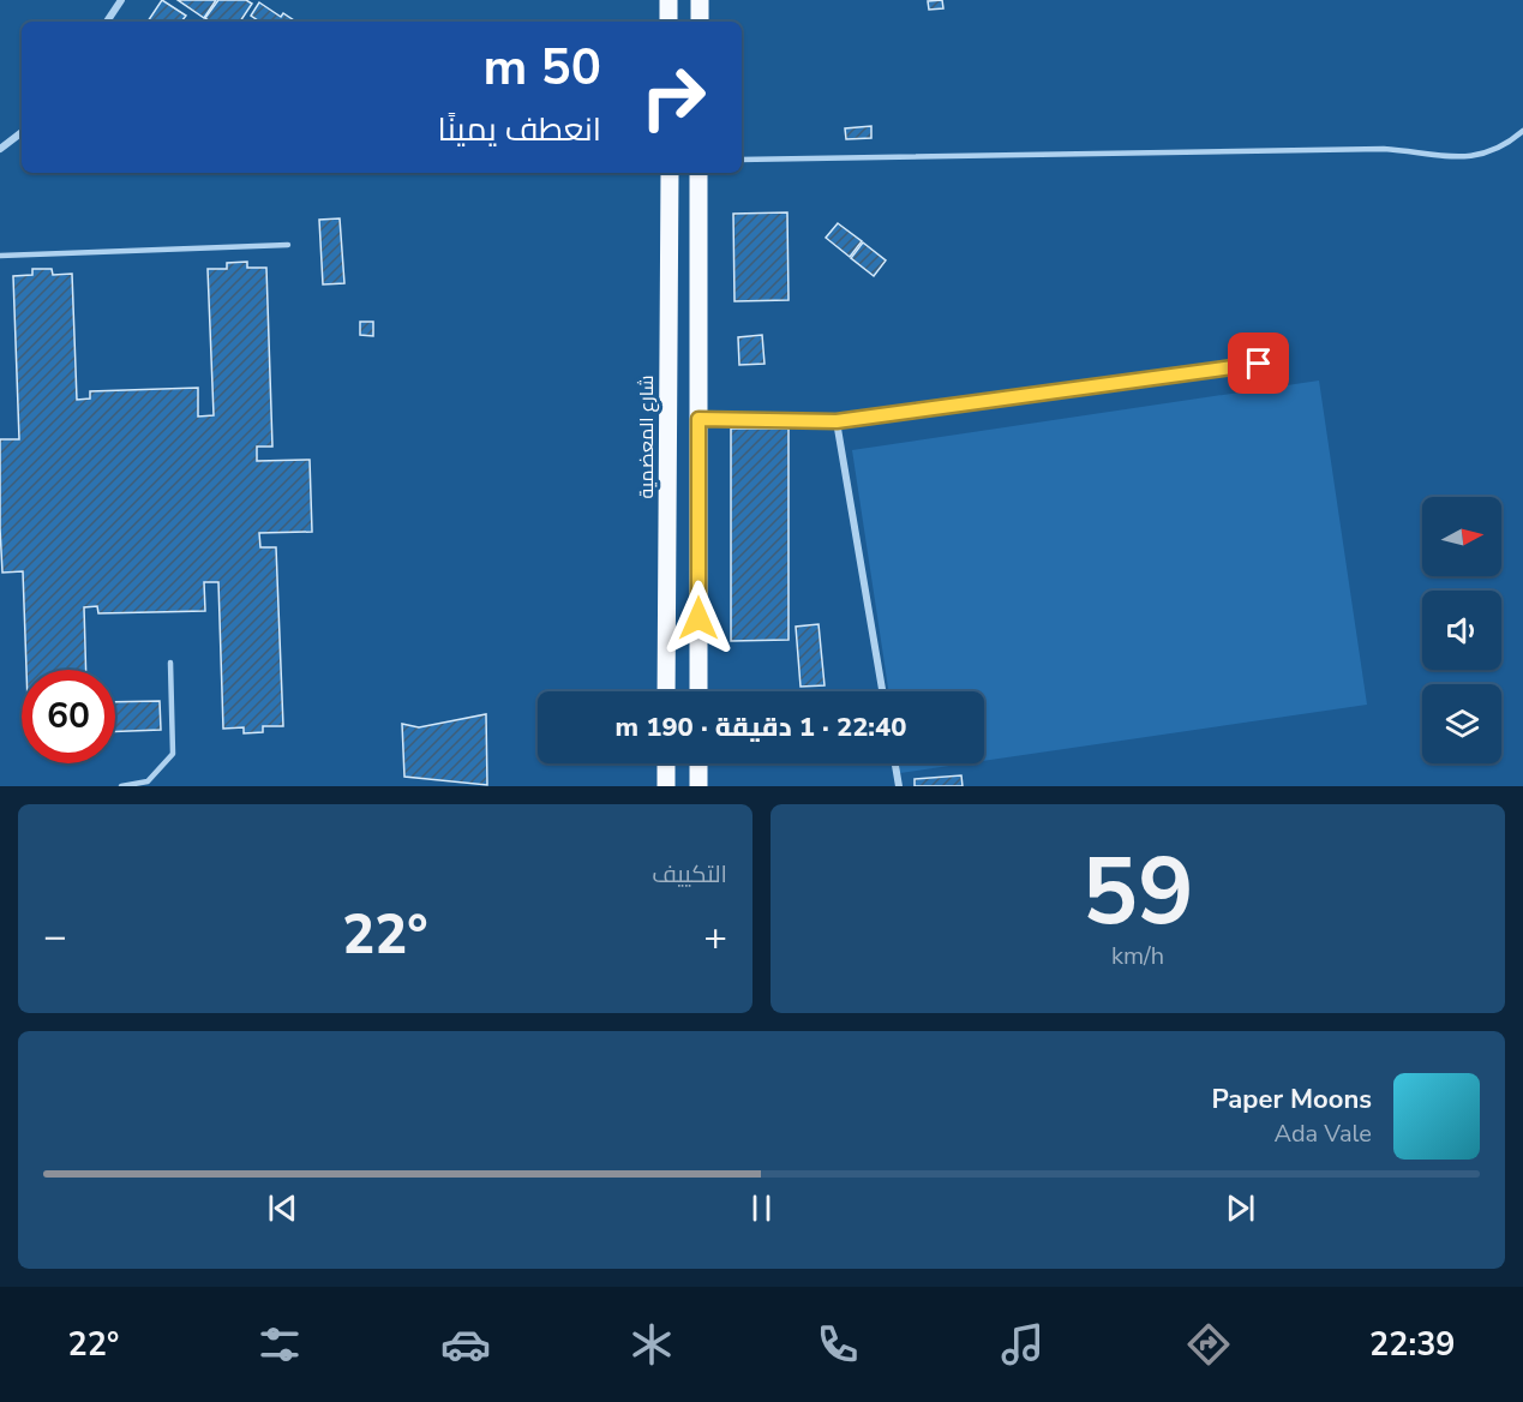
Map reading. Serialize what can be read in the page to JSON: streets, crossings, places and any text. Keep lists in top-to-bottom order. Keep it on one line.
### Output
{"streets":{"main road":["شارع المعضمية"]},"north":"right","page":{"turn":["50 m","انعطف يمينًا"],"limit":"60","trip":"22:40 · 1 دقيقة · 190 m","tile":[["59","km/h"],"التكييف"],"heat":["−","22°","+"],"song":["Paper Moons","Ada Vale"],"tabs":["22:39","22°"]}}
